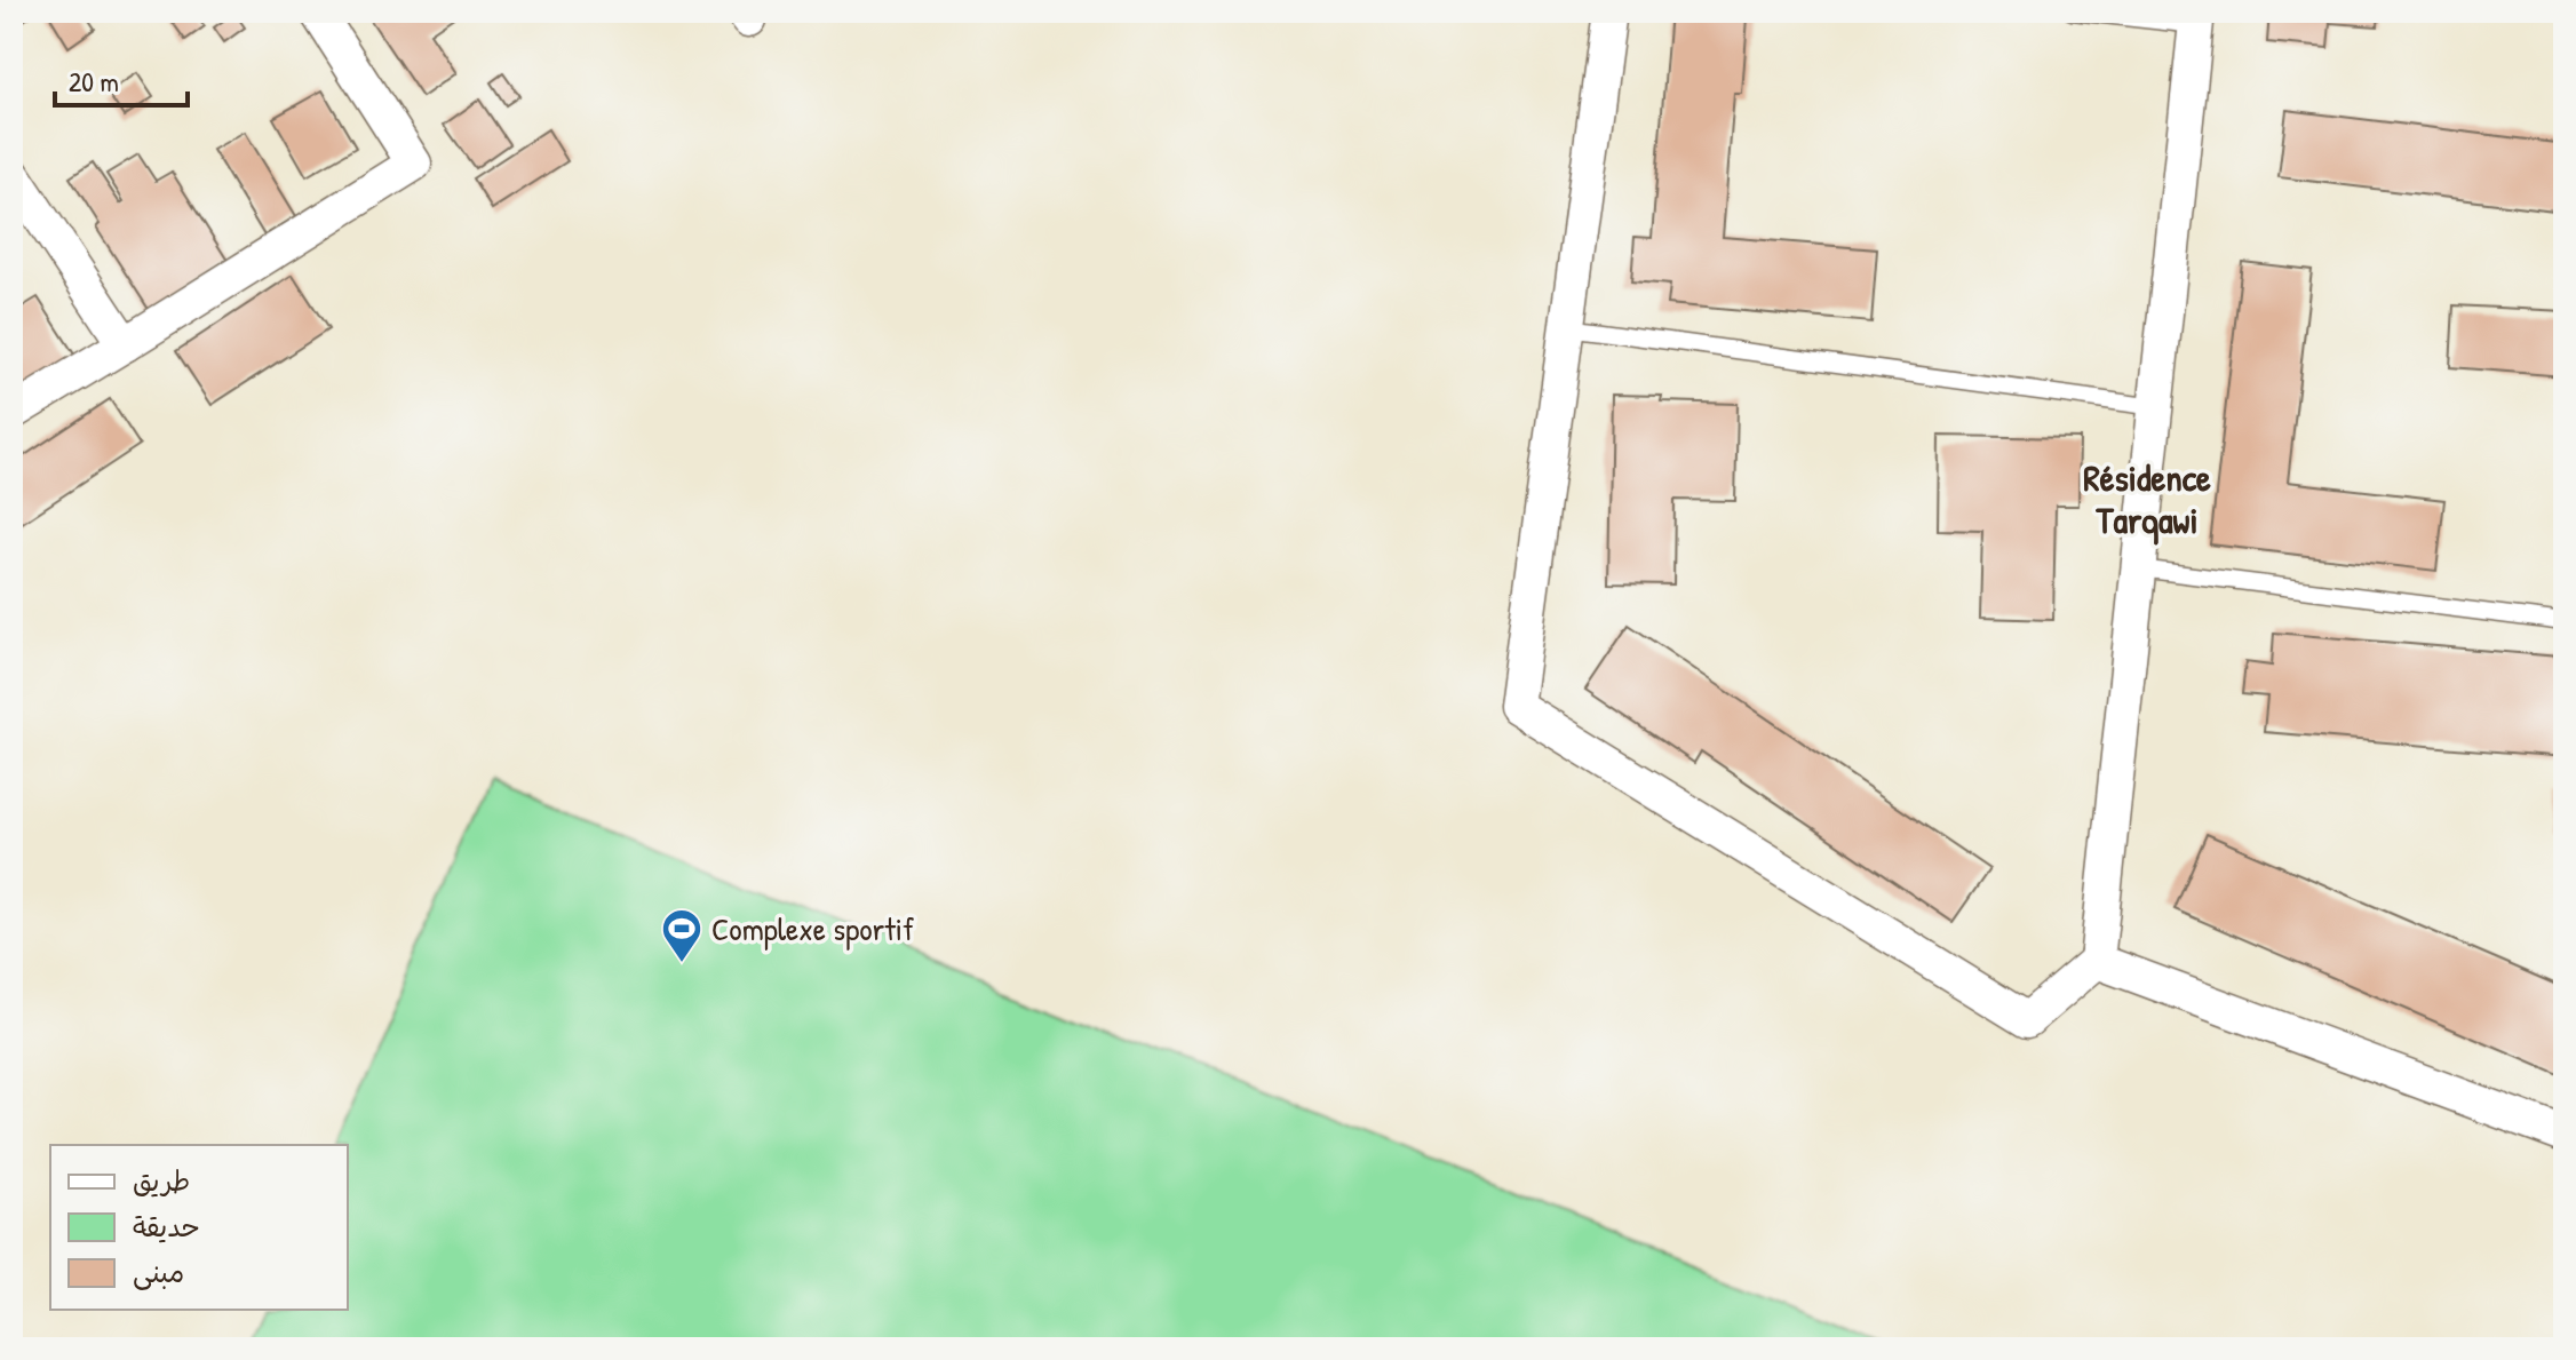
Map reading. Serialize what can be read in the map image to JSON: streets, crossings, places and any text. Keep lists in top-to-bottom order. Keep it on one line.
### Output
{"districts":["Résidence Tarqawi"],"places":{"sports":["Complexe sportif"]},"legend":["طريق","حديقة","مبنى"],"scale_bar":"20 m"}
